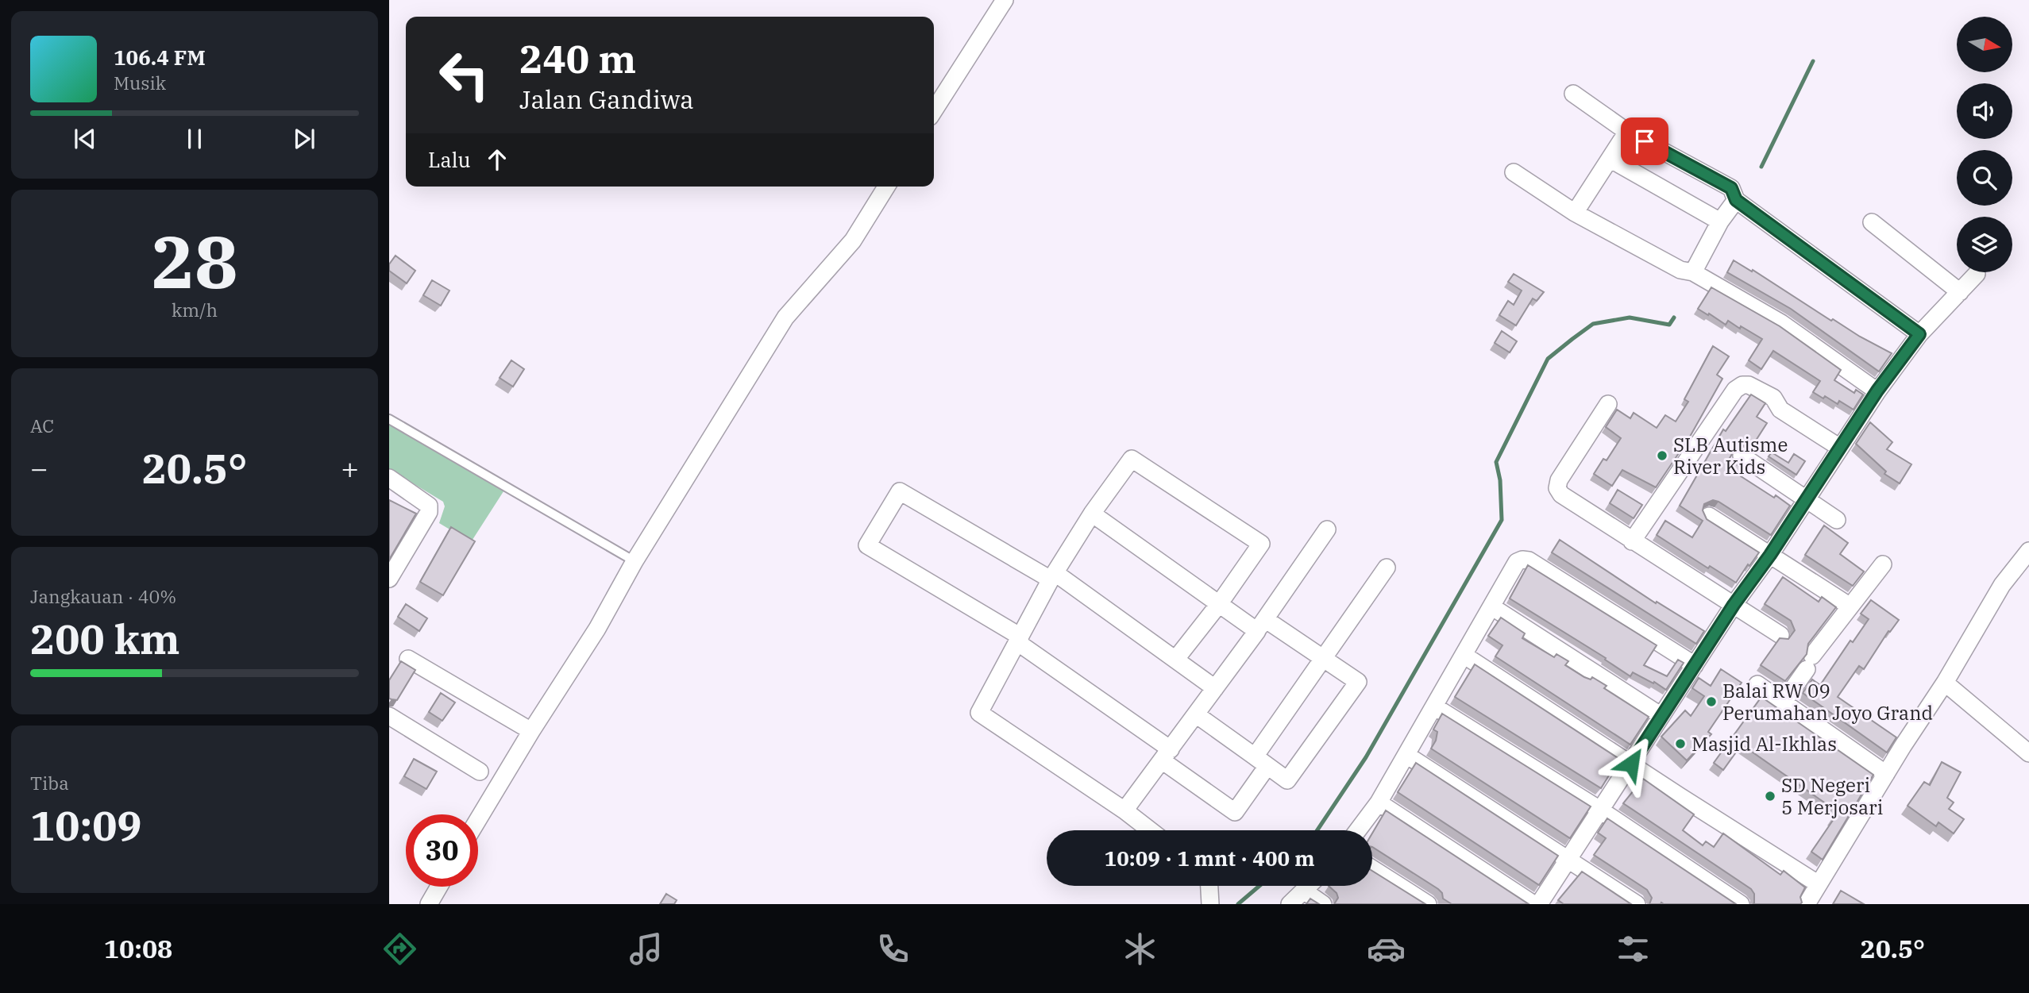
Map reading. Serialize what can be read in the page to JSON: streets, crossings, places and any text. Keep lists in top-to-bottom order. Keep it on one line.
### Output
{"places":["SLB Autisme River Kids","Balai RW 09 Perumahan Joyo Grand","Masjid Al-Ikhlas","SD Negeri 5 Merjosari"],"north":"right","page":{"turn":["240 m","Jalan Gandiwa"],"song":["106.4 FM","Musik"],"then":"Lalu","tile":[["28","km/h"],"AC",["Jangkauan · 40%","200 km"],["Tiba","10:09"]],"heat":["−","20.5°","+"],"limit":"30","trip":"10:09 · 1 mnt · 400 m","tabs":["10:08","20.5°"]}}
